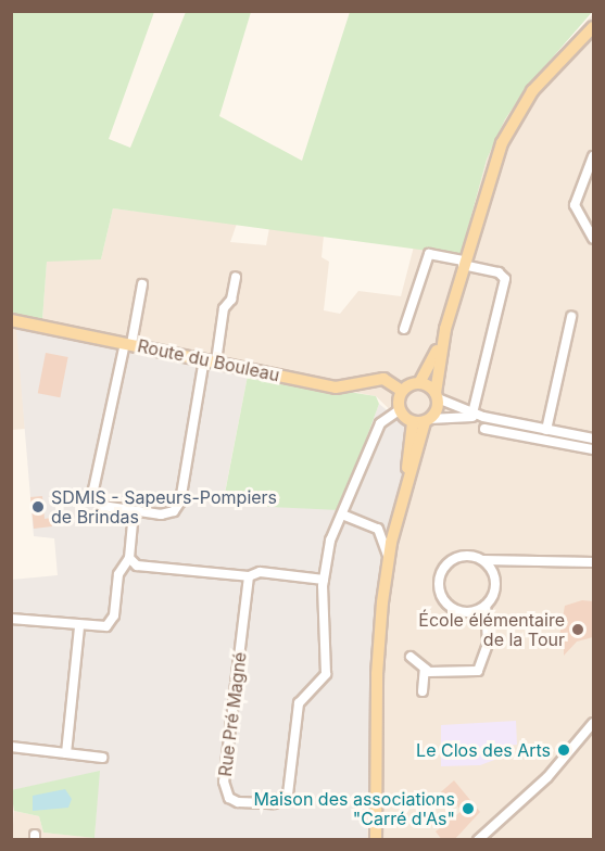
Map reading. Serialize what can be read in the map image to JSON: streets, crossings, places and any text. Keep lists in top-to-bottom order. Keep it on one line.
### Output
{"streets":{"main road":["Route du Bouleau"],"street":["Rue Pré Magné"]},"places":["SDMIS - Sapeurs-Pompiers de Brindas","École élémentaire de la Tour","Le Clos des Arts","Maison des associations \"Carré d'As\""]}
